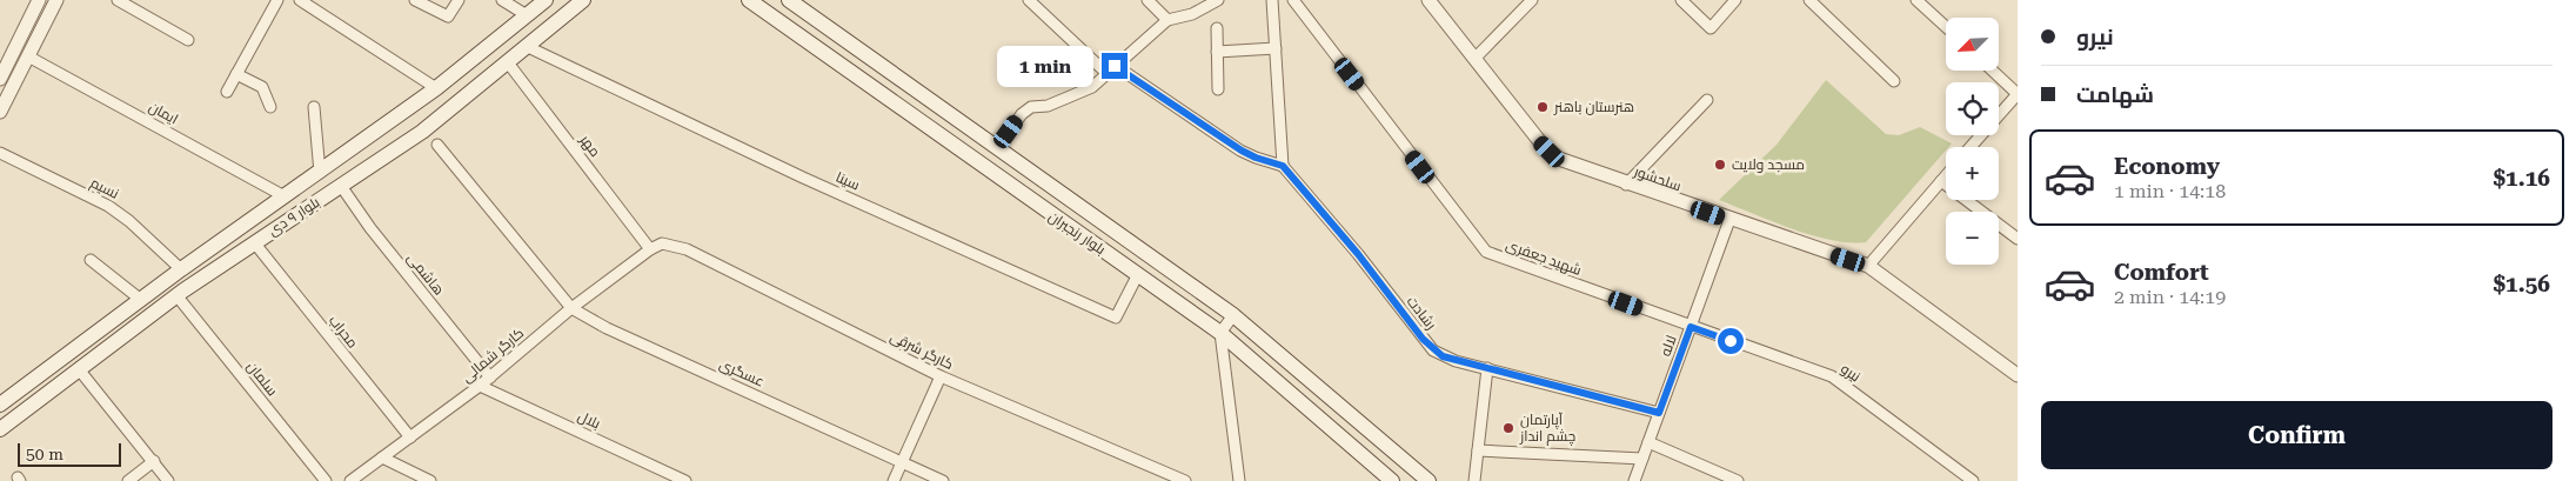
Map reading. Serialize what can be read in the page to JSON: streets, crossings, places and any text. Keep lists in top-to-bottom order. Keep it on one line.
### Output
{"streets":{"main road":["بلوار ۹ دی","بلوار رنجبران"],"street":["ایمان","مهر","سلحشور","سینا","نسیم","شهید جعفری","هاشمی","رشادت","محراب","لاله","کارگر شرقی","کارگر شمالی","عسگری","نیرو","سلمان","بلال"]},"crossings":[["ایمان","بلوار ۹ دی"],["مهر","بلوار ۹ دی"],["مهر","کارگر شرقی"],["مهر","کارگر شمالی"],["سلحشور","لاله"],["سینا","بلوار ۹ دی"],["سینا","بلوار رنجبران"],["نسیم","بلوار ۹ دی"],["بلوار ۹ دی","هاشمی"],["بلوار ۹ دی","محراب"],["بلوار ۹ دی","سلمان"],["شهید جعفری","لاله"],["شهید جعفری","نیرو"],["هاشمی","کارگر شمالی"],["رشادت","لاله"],["محراب","کارگر شمالی"],["لاله","نیرو"],["کارگر شرقی","کارگر شمالی"],["کارگر شمالی","عسگری"],["کارگر شمالی","بلال"]],"places":["هنرستان باهنر","مسجد ولایت","آپارتمان چشم انداز"],"scale_bar":"50 m","north":"bottom left","page":{"banner":["نیرو","شهامت"],"map_buttons":["+","−"],"bubble":"1 min","list":[{"name":"Economy","note":"1 min · 14:18","value":"$1.16"},{"name":"Comfort","note":"2 min · 14:19","value":"$1.56"}],"buttons":"Confirm","scale":"50 m"}}
